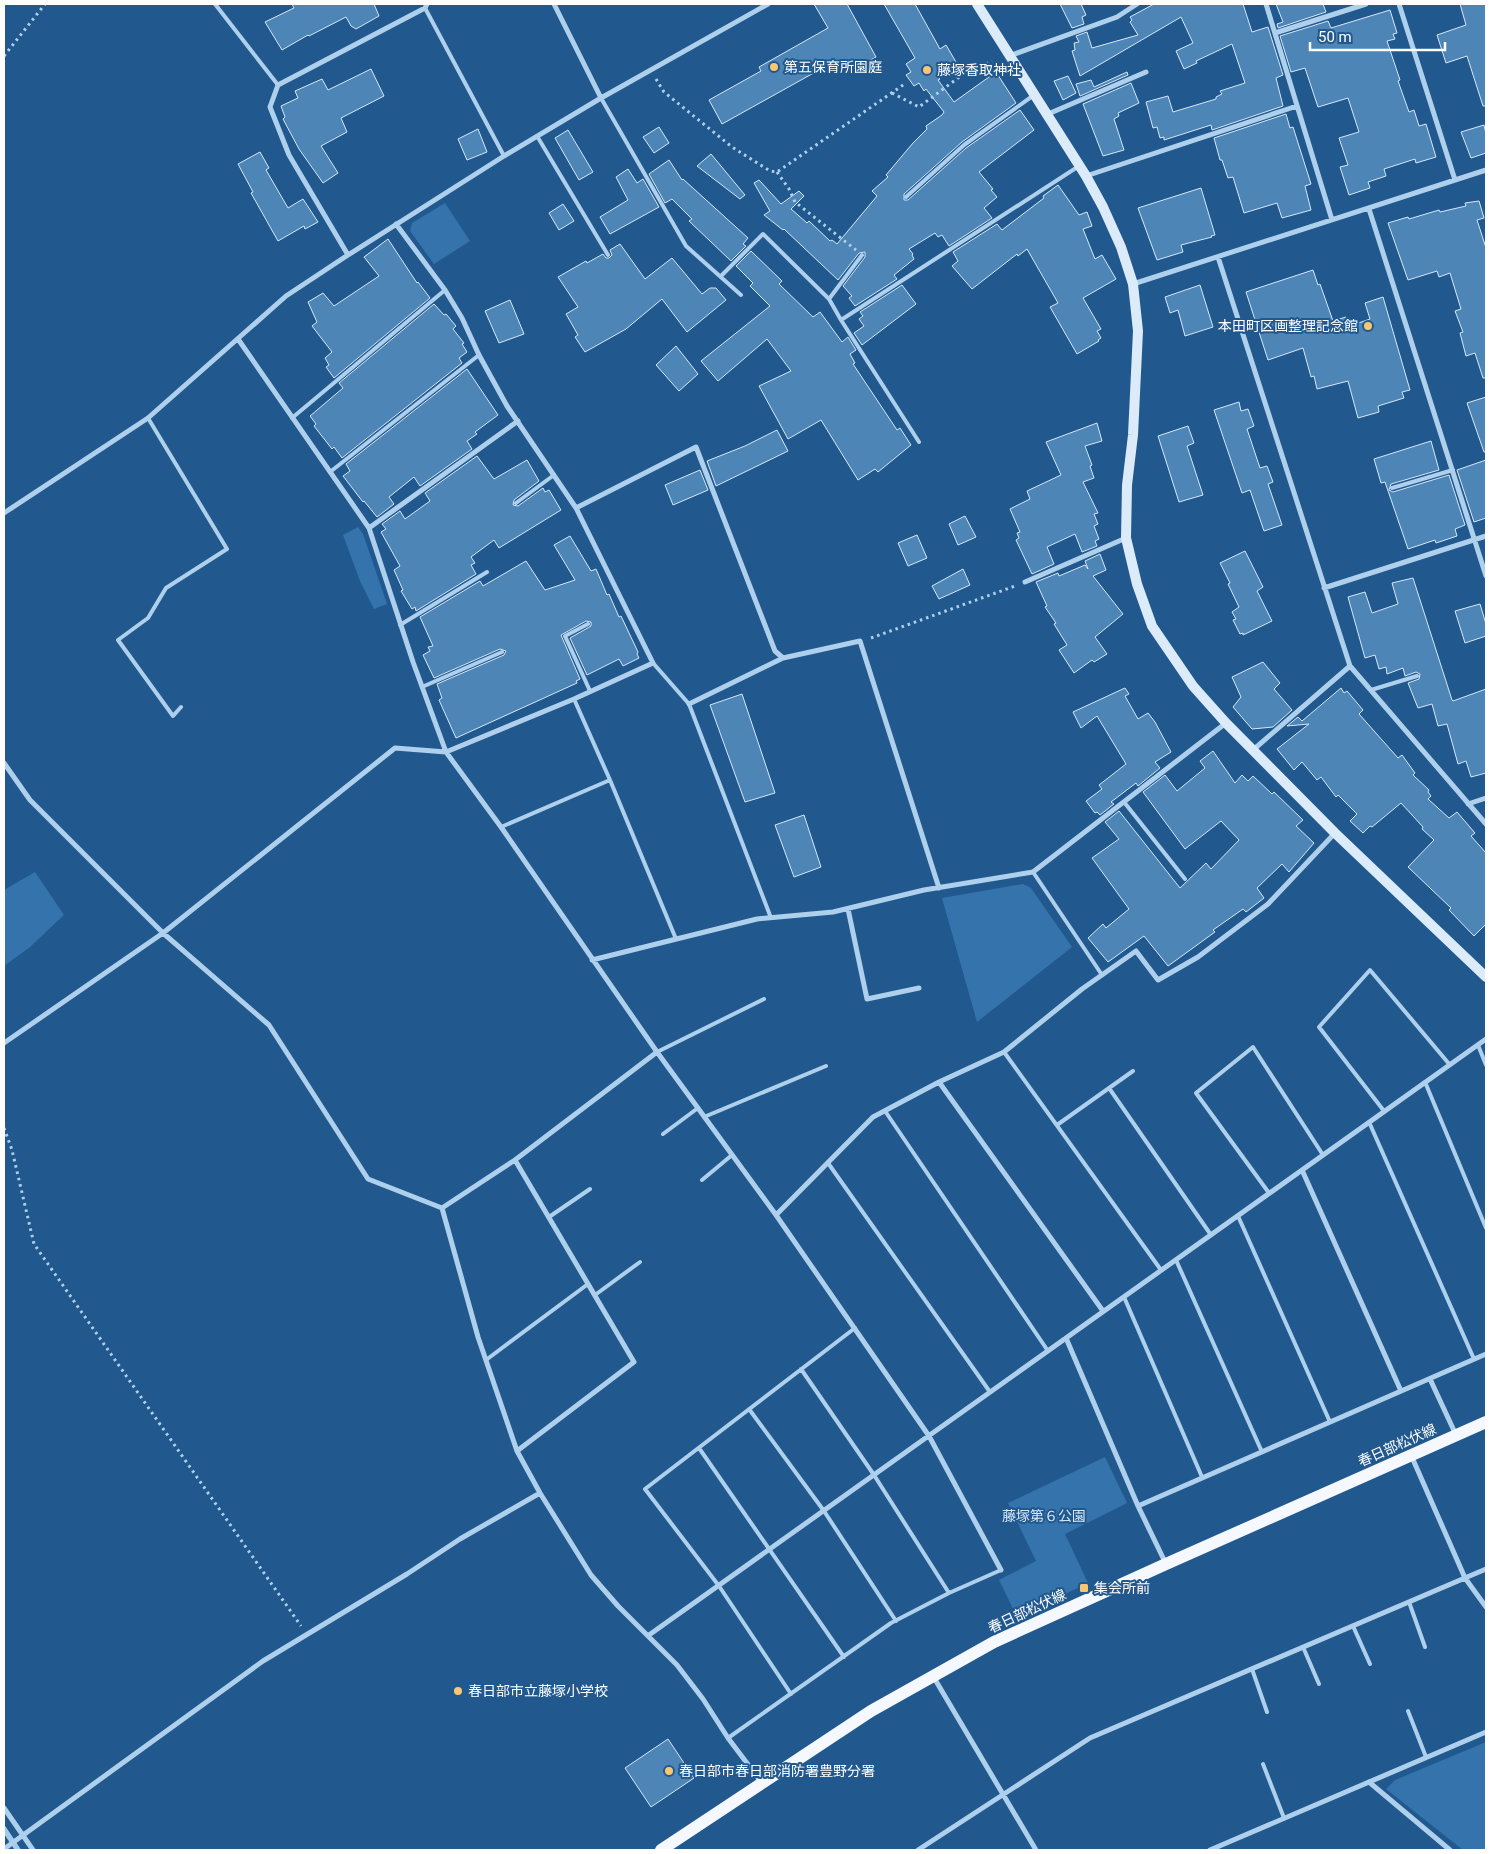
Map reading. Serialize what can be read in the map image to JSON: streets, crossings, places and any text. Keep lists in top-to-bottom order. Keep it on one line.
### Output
{"streets":{"main road":["春日部松伏線"]},"parks":["藤塚第６公園"],"places":{"other":["第五保育所園庭","藤塚香取神社","本田町区画整理記念館","春日部市立藤塚小学校","春日部市春日部消防署豊野分署"],"transit":["集会所前"]},"scale_bar":"50 m"}
